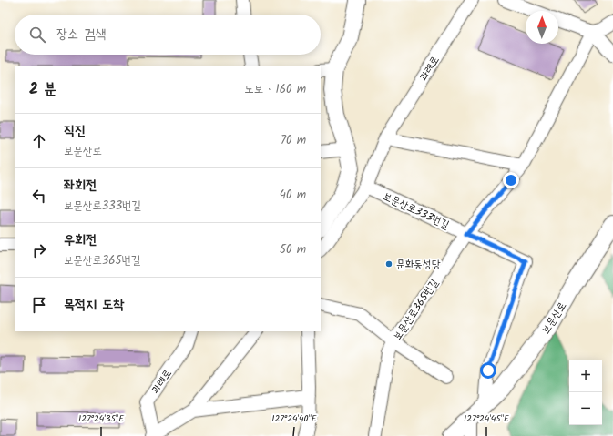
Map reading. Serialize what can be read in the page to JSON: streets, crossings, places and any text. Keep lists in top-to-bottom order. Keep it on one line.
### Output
{"streets":{"main road":["보문산로"],"street":["과례로","보문산로333번길","보문산로365번길"]},"crossings":[["과례로","보문산로333번길"],["보문산로333번길","보문산로365번길"],["보문산로333번길","보문산로"]],"places":["문화동성당"],"north":"top","page":{"search":"장소 검색","heading":["2 분","도보 · 160 m"],"list":[["직진","보문산로","70 m"],["좌회전","보문산로333번길","40 m"],["우회전","보문산로365번길","50 m"],"목적지 도착"],"map_buttons":["+","−"]},"coordinates":["127°24'35\"E","127°24'40\"E","127°24'45\"E"]}
